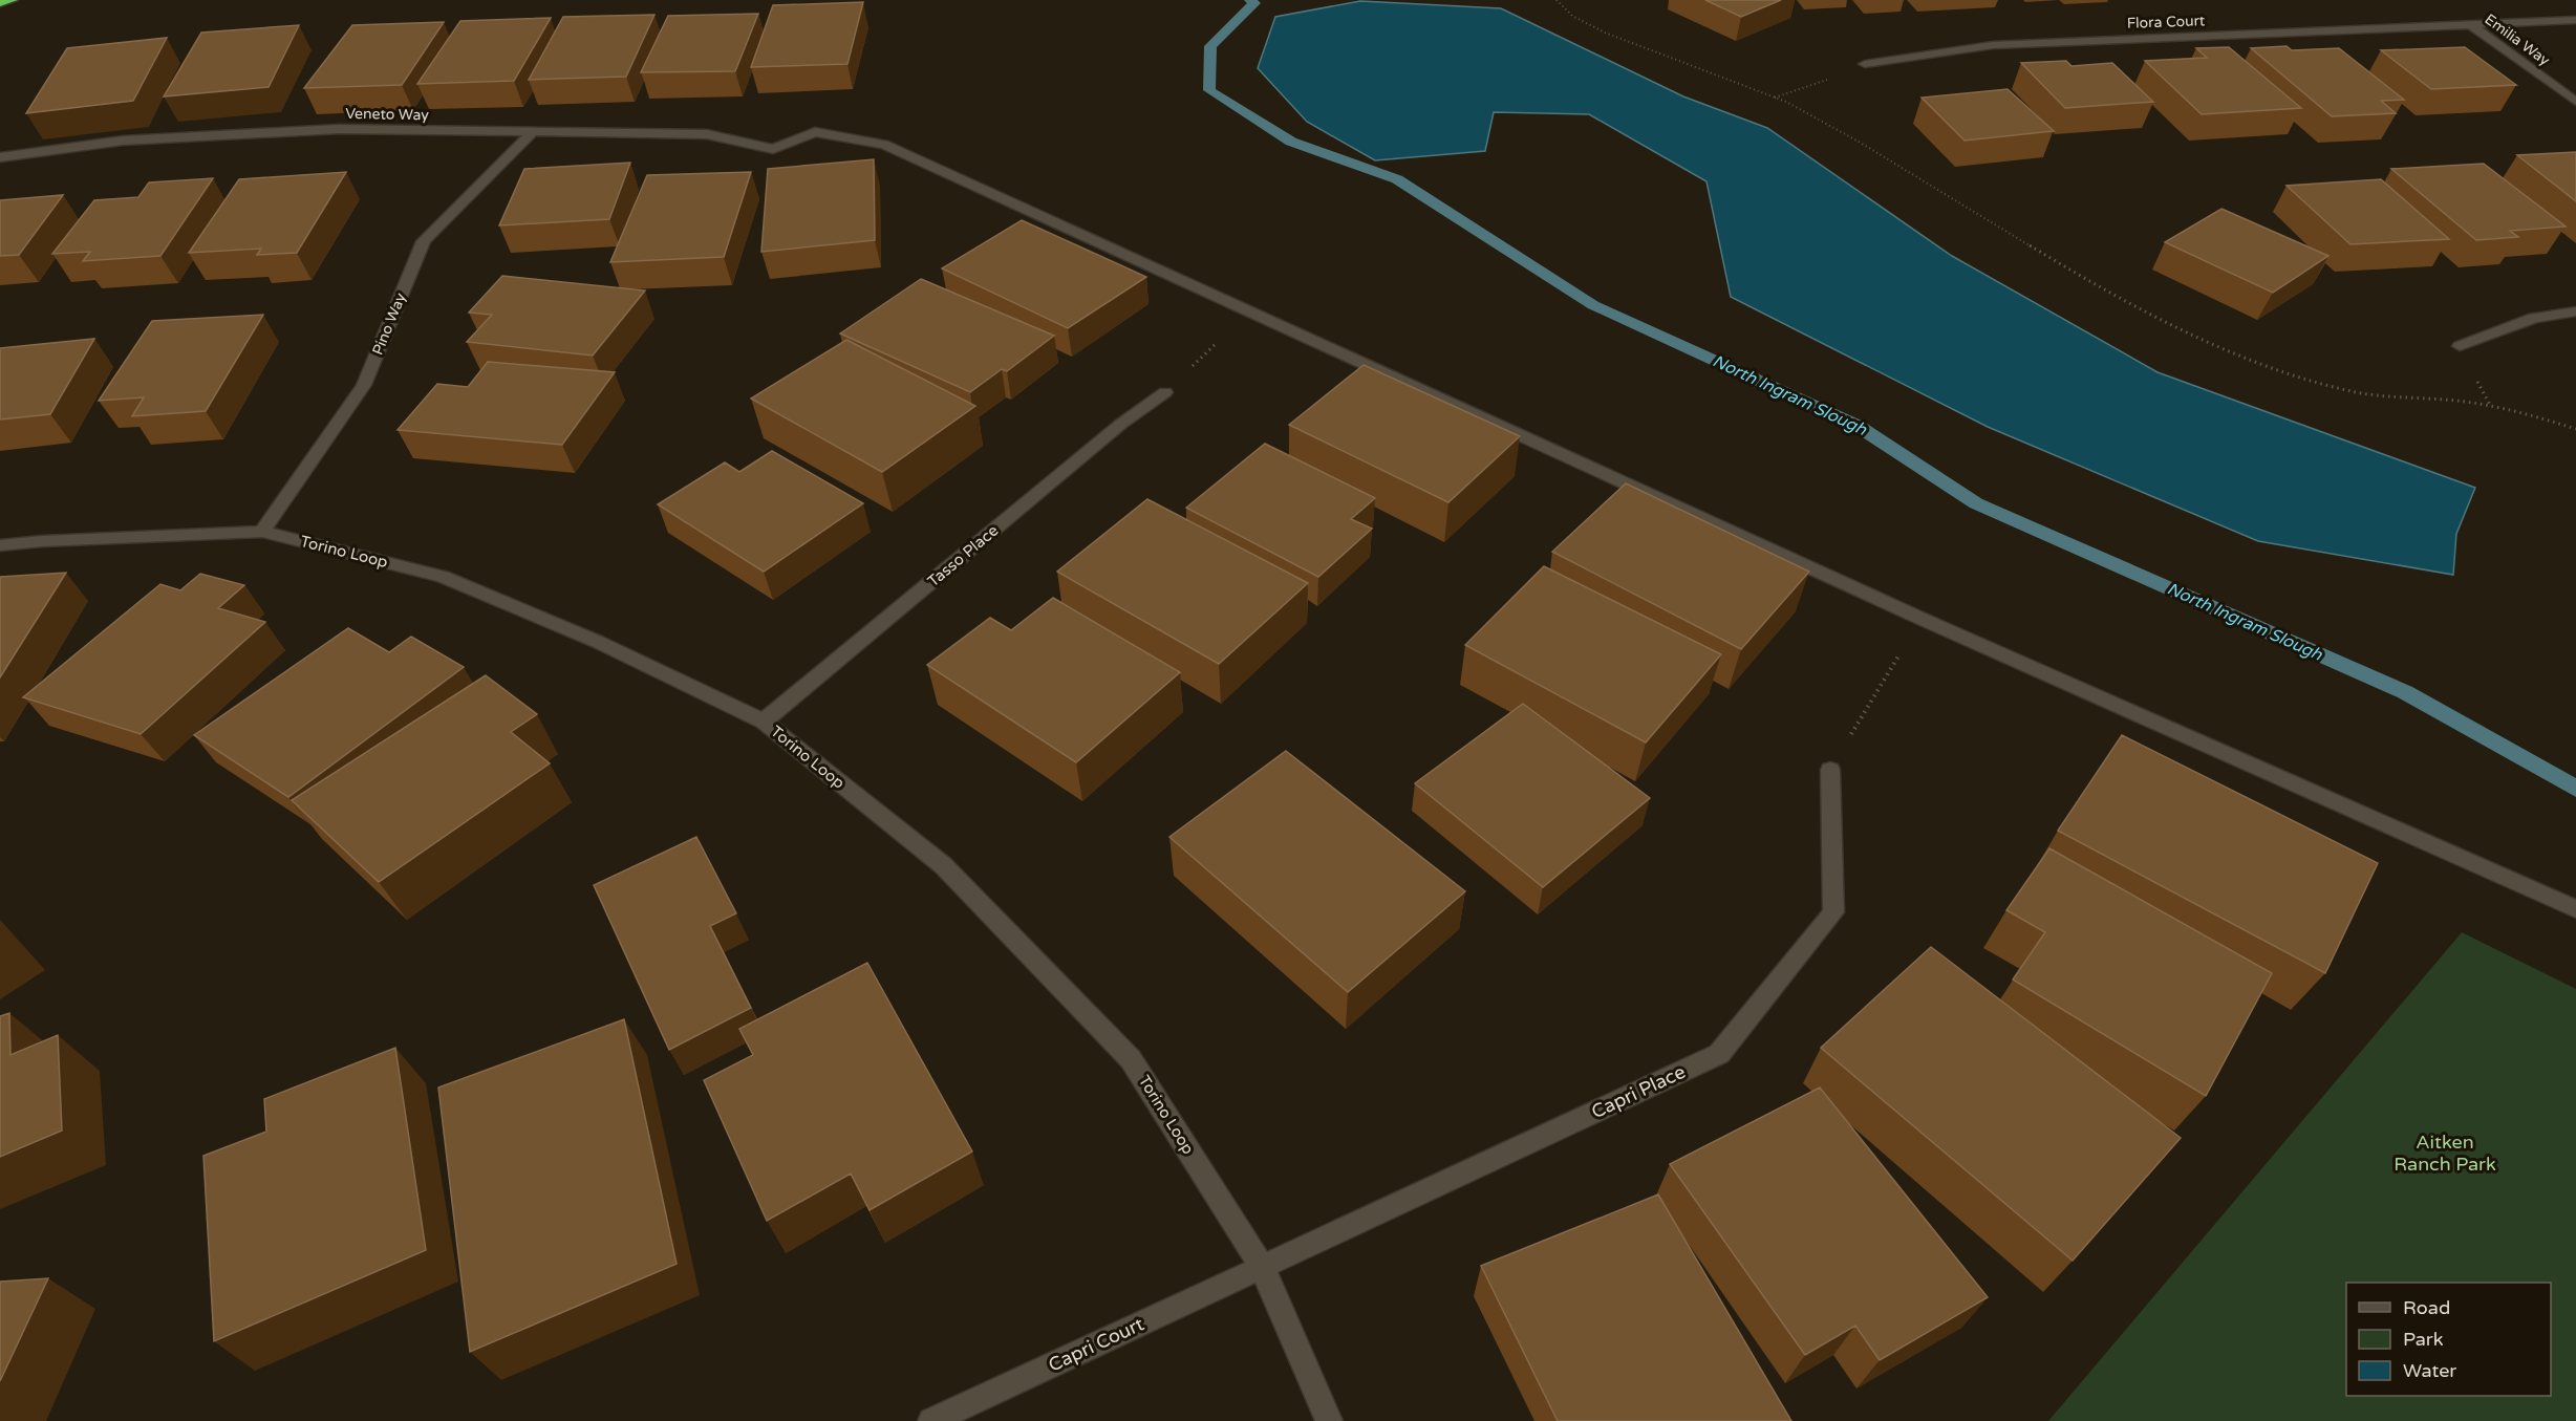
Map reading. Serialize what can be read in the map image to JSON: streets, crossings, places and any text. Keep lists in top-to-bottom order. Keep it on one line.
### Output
{"streets":{"street":["Flora Court","Emilia Way","Veneto Way","Pino Way","Torino Loop","Tasso Place","Capri Place","Capri Court"]},"crossings":[["Flora Court","Emilia Way"],["Veneto Way","Pino Way"],["Pino Way","Torino Loop"],["Torino Loop","Tasso Place"],["Torino Loop","Capri Place"],["Torino Loop","Capri Court"],["Capri Place","Capri Court"]],"water":["North Ingram Slough"],"parks":["Aitken Ranch Park"],"legend":["Road","Park","Water"]}
